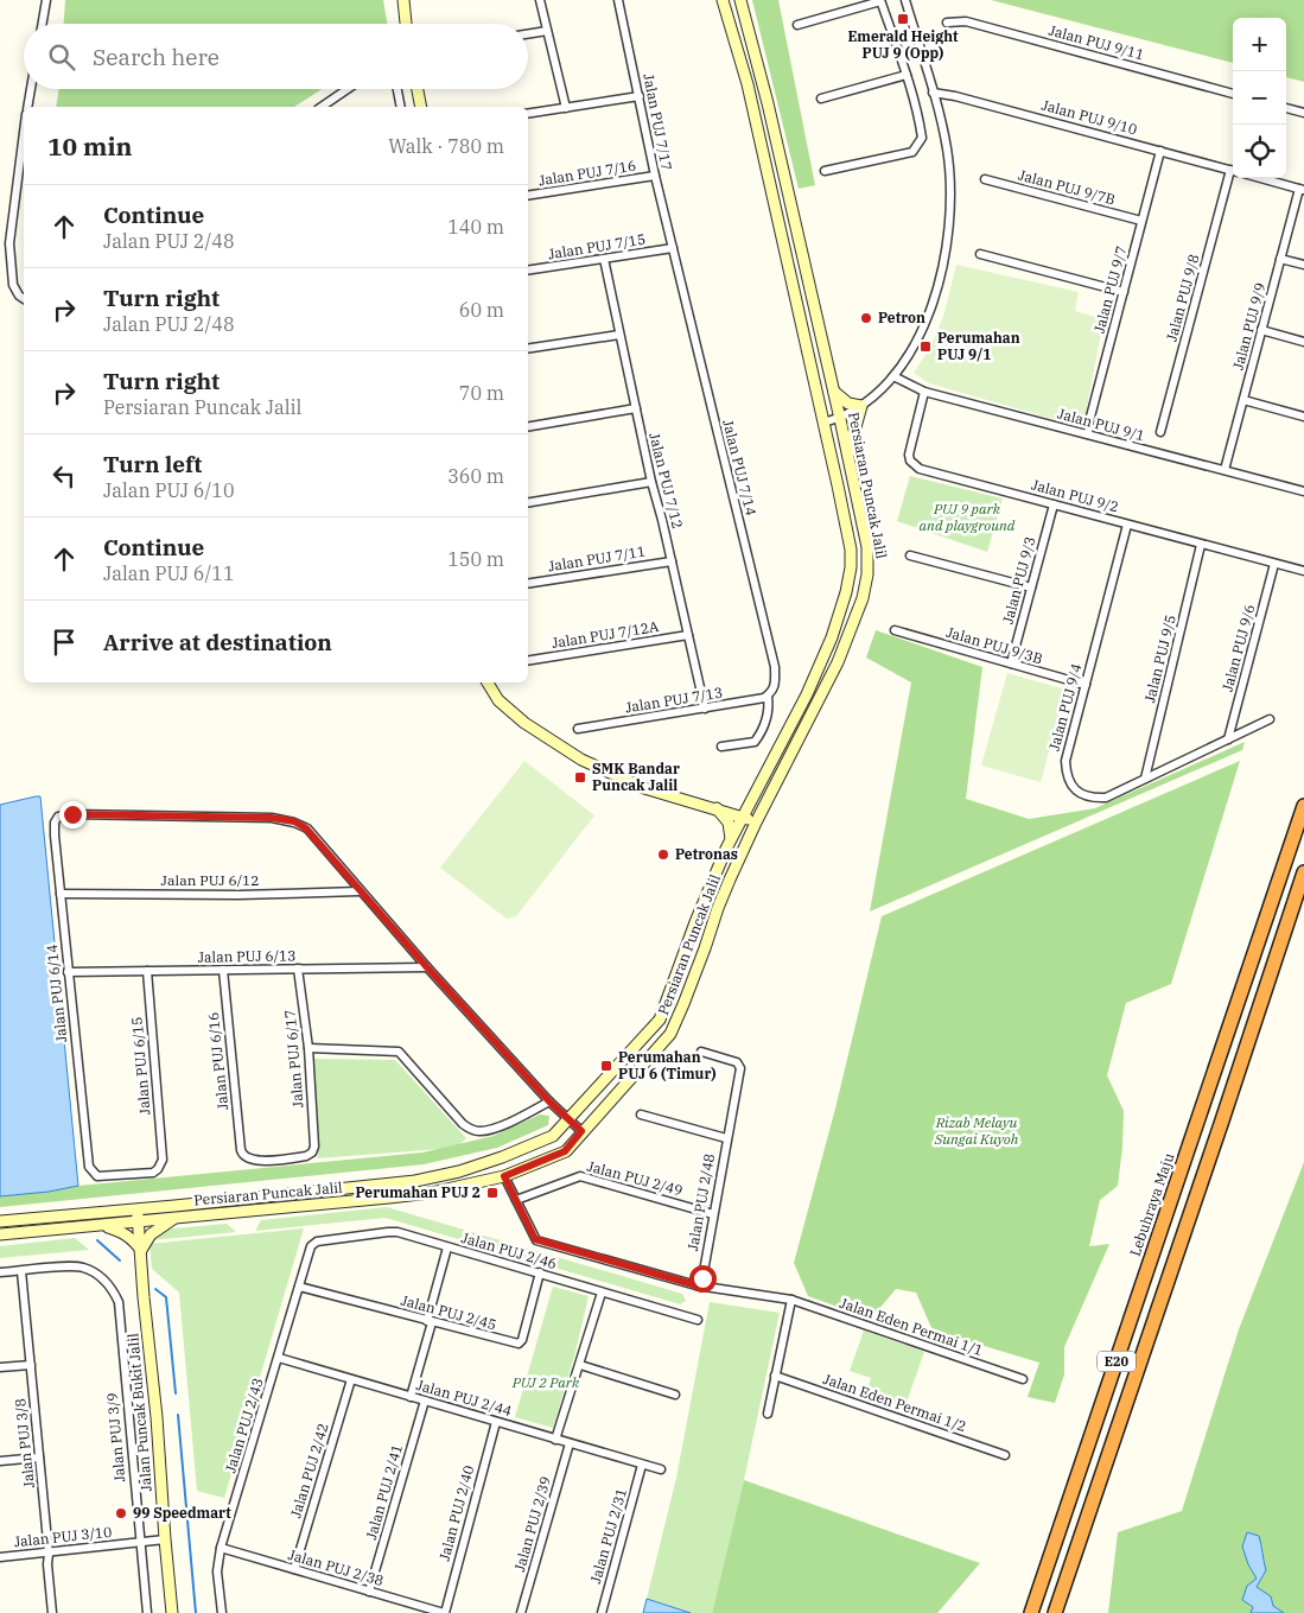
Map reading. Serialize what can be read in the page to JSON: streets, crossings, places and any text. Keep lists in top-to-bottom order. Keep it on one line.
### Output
{"streets":{"highway":["Lebuhraya Maju","E20"],"main road":["Persiaran Puncak Jalil","Jalan Puncak Bukit Jalil"],"street":["Jalan PUJ 9/11","Jalan PUJ 9/10","Jalan PUJ 7/17","Jalan PUJ 7/16","Jalan PUJ 9/7B","Jalan PUJ 7/15","Jalan PUJ 9/7","Jalan PUJ 9/8","Jalan PUJ 9/9","Jalan PUJ 9/1","Jalan PUJ 7/14","Jalan PUJ 7/12","Jalan PUJ 9/2","Jalan PUJ 7/11","Jalan PUJ 9/3","Jalan PUJ 7/12A","Jalan PUJ 9/3B","Jalan PUJ 9/6","Jalan PUJ 9/5","Jalan PUJ 7/13","Jalan PUJ 9/4","Jalan PUJ 6/12","Jalan PUJ 6/13","Jalan PUJ 6/14","Jalan PUJ 6/17","Jalan PUJ 6/16","Jalan PUJ 6/15","Jalan PUJ 2/49","Jalan PUJ 2/48","Jalan PUJ 2/46","Jalan PUJ 2/45","Jalan Eden Permai 1/1","Jalan PUJ 2/44","Jalan Eden Permai 1/2","Jalan PUJ 2/43","Jalan PUJ 3/9","Jalan PUJ 3/8","Jalan PUJ 2/42","Jalan PUJ 2/41","Jalan PUJ 2/40","Jalan PUJ 2/39","Jalan PUJ 2/31","Jalan PUJ 3/10","Jalan PUJ 2/38"]},"crossings":[["Jalan PUJ 9/10","Jalan PUJ 9/7"],["Jalan PUJ 7/17","Jalan PUJ 7/16"],["Jalan PUJ 7/17","Jalan PUJ 7/15"],["Jalan PUJ 7/17","Jalan PUJ 7/14"],["Jalan PUJ 9/7B","Jalan PUJ 9/7"],["Jalan PUJ 7/15","Jalan PUJ 7/14"],["Jalan PUJ 7/15","Jalan PUJ 7/12"],["Jalan PUJ 9/7","Jalan PUJ 9/1"],["Jalan PUJ 9/9","Jalan PUJ 9/1"],["Jalan PUJ 9/1","Jalan PUJ 9/2"],["Jalan PUJ 7/14","Jalan PUJ 7/13"],["Jalan PUJ 7/12","Jalan PUJ 7/11"],["Jalan PUJ 7/12","Jalan PUJ 7/12A"],["Jalan PUJ 7/12","Jalan PUJ 7/13"],["Persiaran Puncak Jalil","Jalan Puncak Bukit Jalil"],["Jalan PUJ 9/2","Jalan PUJ 9/3"],["Jalan PUJ 9/2","Jalan PUJ 9/6"],["Jalan PUJ 9/2","Jalan PUJ 9/5"],["Jalan PUJ 9/2","Jalan PUJ 9/4"],["Jalan PUJ 9/3","Jalan PUJ 9/3B"],["Jalan PUJ 9/3B","Jalan PUJ 9/4"],["Jalan PUJ 9/6","Jalan PUJ 9/4"],["Jalan PUJ 9/5","Jalan PUJ 9/4"],["Jalan PUJ 6/12","Jalan PUJ 6/14"],["Jalan PUJ 6/13","Jalan PUJ 6/14"],["Jalan PUJ 6/13","Jalan PUJ 6/17"],["Jalan PUJ 6/13","Jalan PUJ 6/16"],["Jalan PUJ 6/13","Jalan PUJ 6/15"],["Jalan PUJ 6/14","Jalan PUJ 6/15"],["Jalan PUJ 6/17","Jalan PUJ 6/16"],["Jalan PUJ 2/49","Jalan PUJ 2/48"],["Jalan PUJ 2/48","Jalan Eden Permai 1/1"],["Jalan PUJ 2/46","Jalan PUJ 2/45"],["Jalan PUJ 2/46","Jalan PUJ 2/43"],["Jalan PUJ 2/45","Jalan PUJ 2/43"],["Jalan PUJ 2/44","Jalan PUJ 2/43"],["Jalan PUJ 2/44","Jalan PUJ 2/42"],["Jalan PUJ 2/44","Jalan PUJ 2/41"],["Jalan PUJ 2/44","Jalan PUJ 2/40"],["Jalan PUJ 2/44","Jalan PUJ 2/39"],["Jalan PUJ 2/44","Jalan PUJ 2/31"],["Jalan Puncak Bukit Jalil","Jalan PUJ 3/10"],["Jalan PUJ 2/43","Jalan PUJ 2/38"],["Jalan PUJ 3/9","Jalan PUJ 3/8"],["Jalan PUJ 3/9","Jalan PUJ 3/10"],["Jalan PUJ 3/8","Jalan PUJ 3/10"],["Jalan PUJ 2/42","Jalan PUJ 2/38"],["Jalan PUJ 2/41","Jalan PUJ 2/38"],["Jalan PUJ 2/40","Jalan PUJ 2/38"]],"parks":["PUJ 9 park and playground","Rizab Melayu Sungai Kuyoh","PUJ 2 Park"],"places":{"transit":["Emerald Height PUJ 9 (Opp)","Perumahan PUJ 9/1","SMK Bandar Puncak Jalil","Perumahan PUJ 6 (Timur)","Perumahan PUJ 2"],"other":["Petron","Petronas","99 Speedmart"]},"page":{"map_buttons":["+","−"],"search":"Search here","heading":["10 min","Walk · 780 m"],"list":[["Continue","Jalan PUJ 2/48","140 m"],["Turn right","Jalan PUJ 2/48","60 m"],["Turn right","Persiaran Puncak Jalil","70 m"],["Turn left","Jalan PUJ 6/10","360 m"],["Continue","Jalan PUJ 6/11","150 m"],"Arrive at destination"]}}
